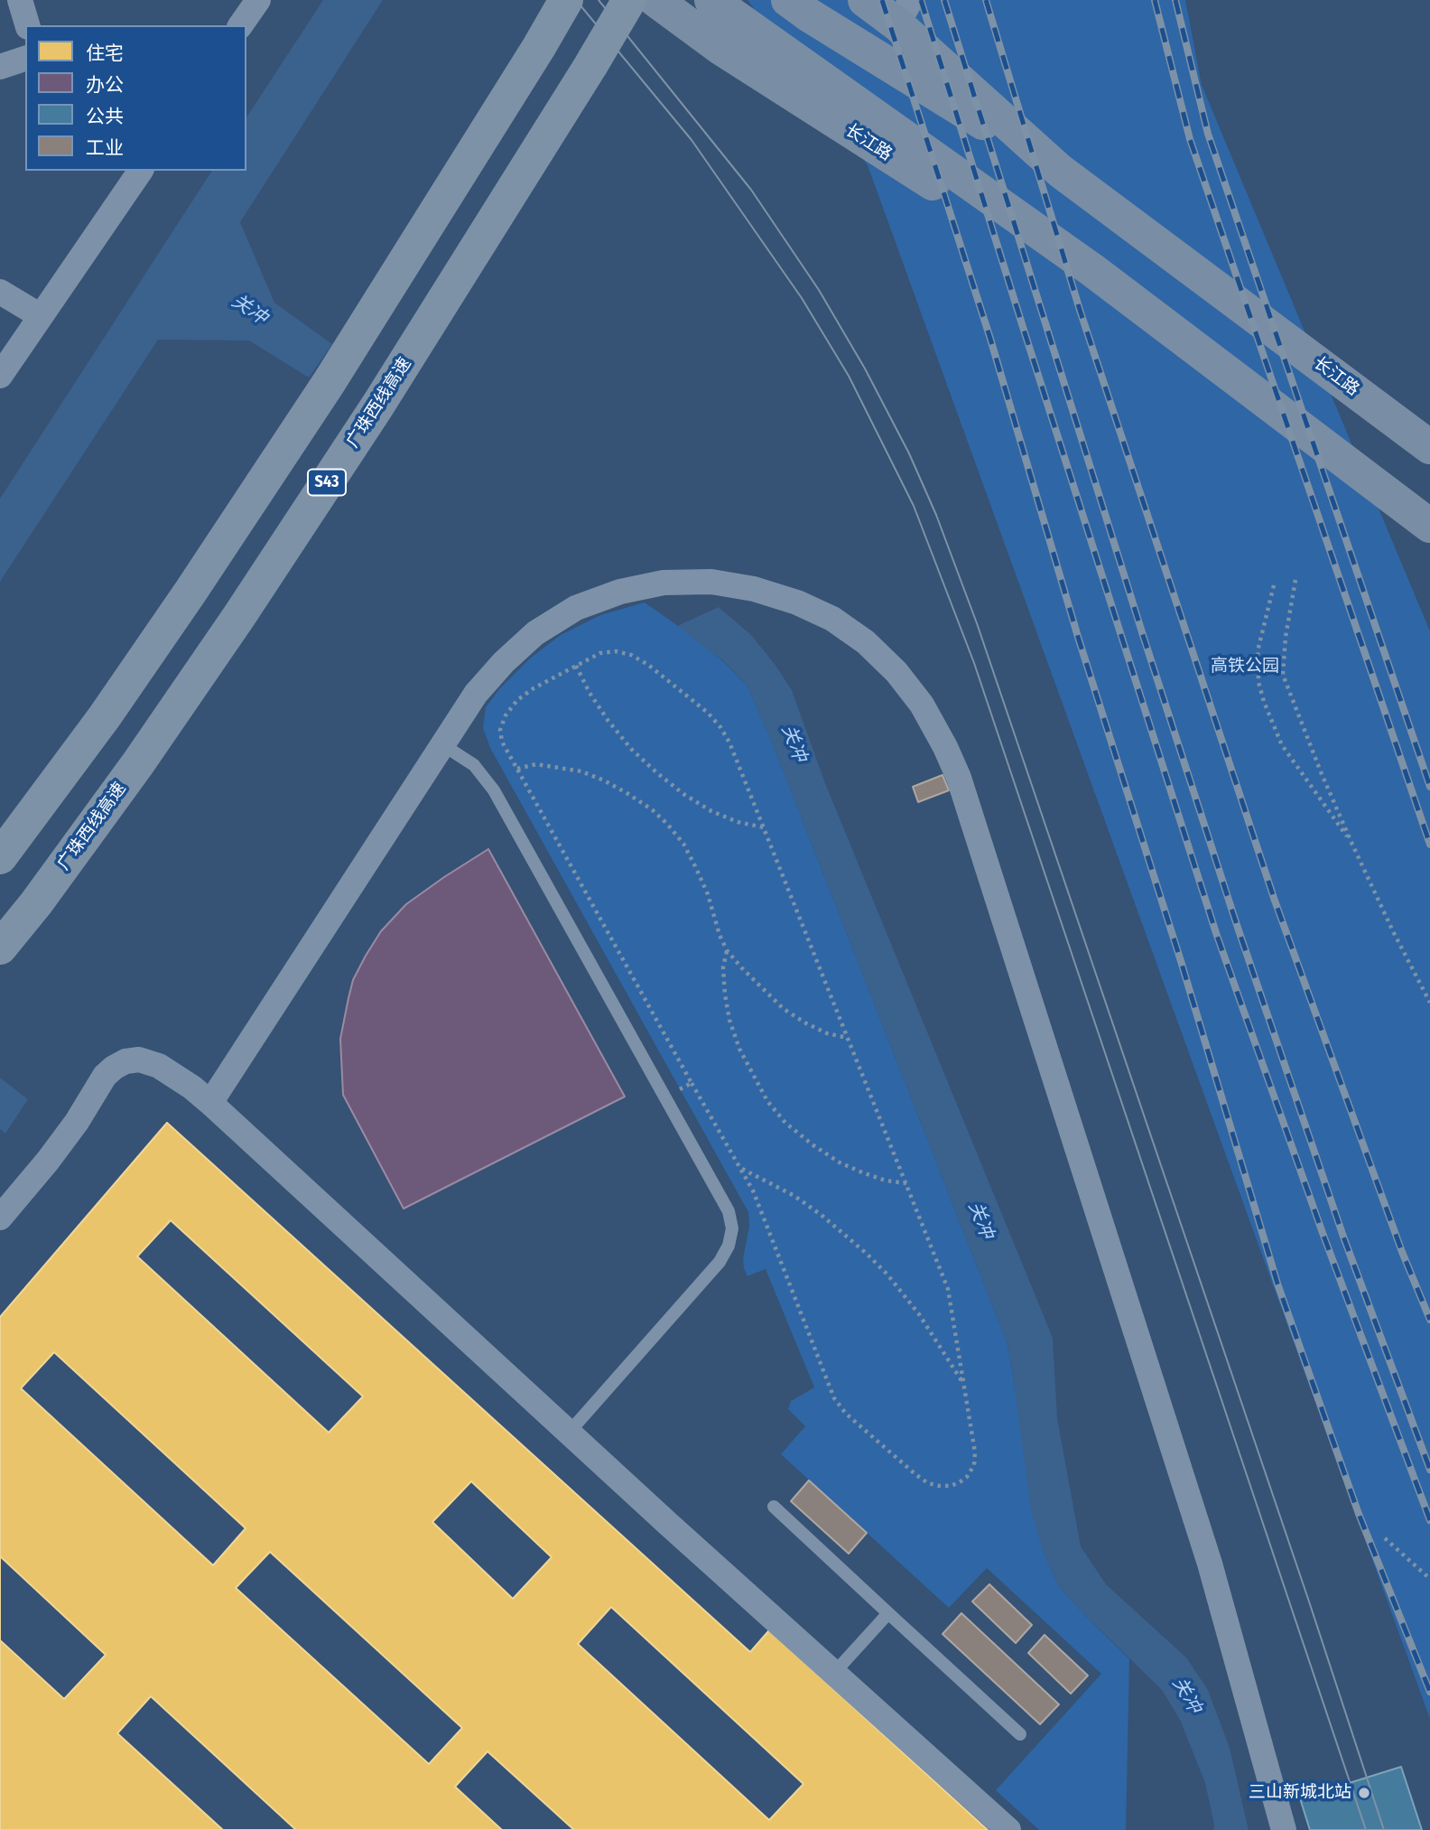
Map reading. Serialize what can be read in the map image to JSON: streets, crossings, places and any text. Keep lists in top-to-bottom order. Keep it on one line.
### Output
{"streets":{"highway":["广珠西线高速","S43"],"main road":["长江路"]},"water":["关冲"],"parks":["高铁公园"],"places":["三山新城北站"],"legend":["住宅","办公","公共","工业"]}
